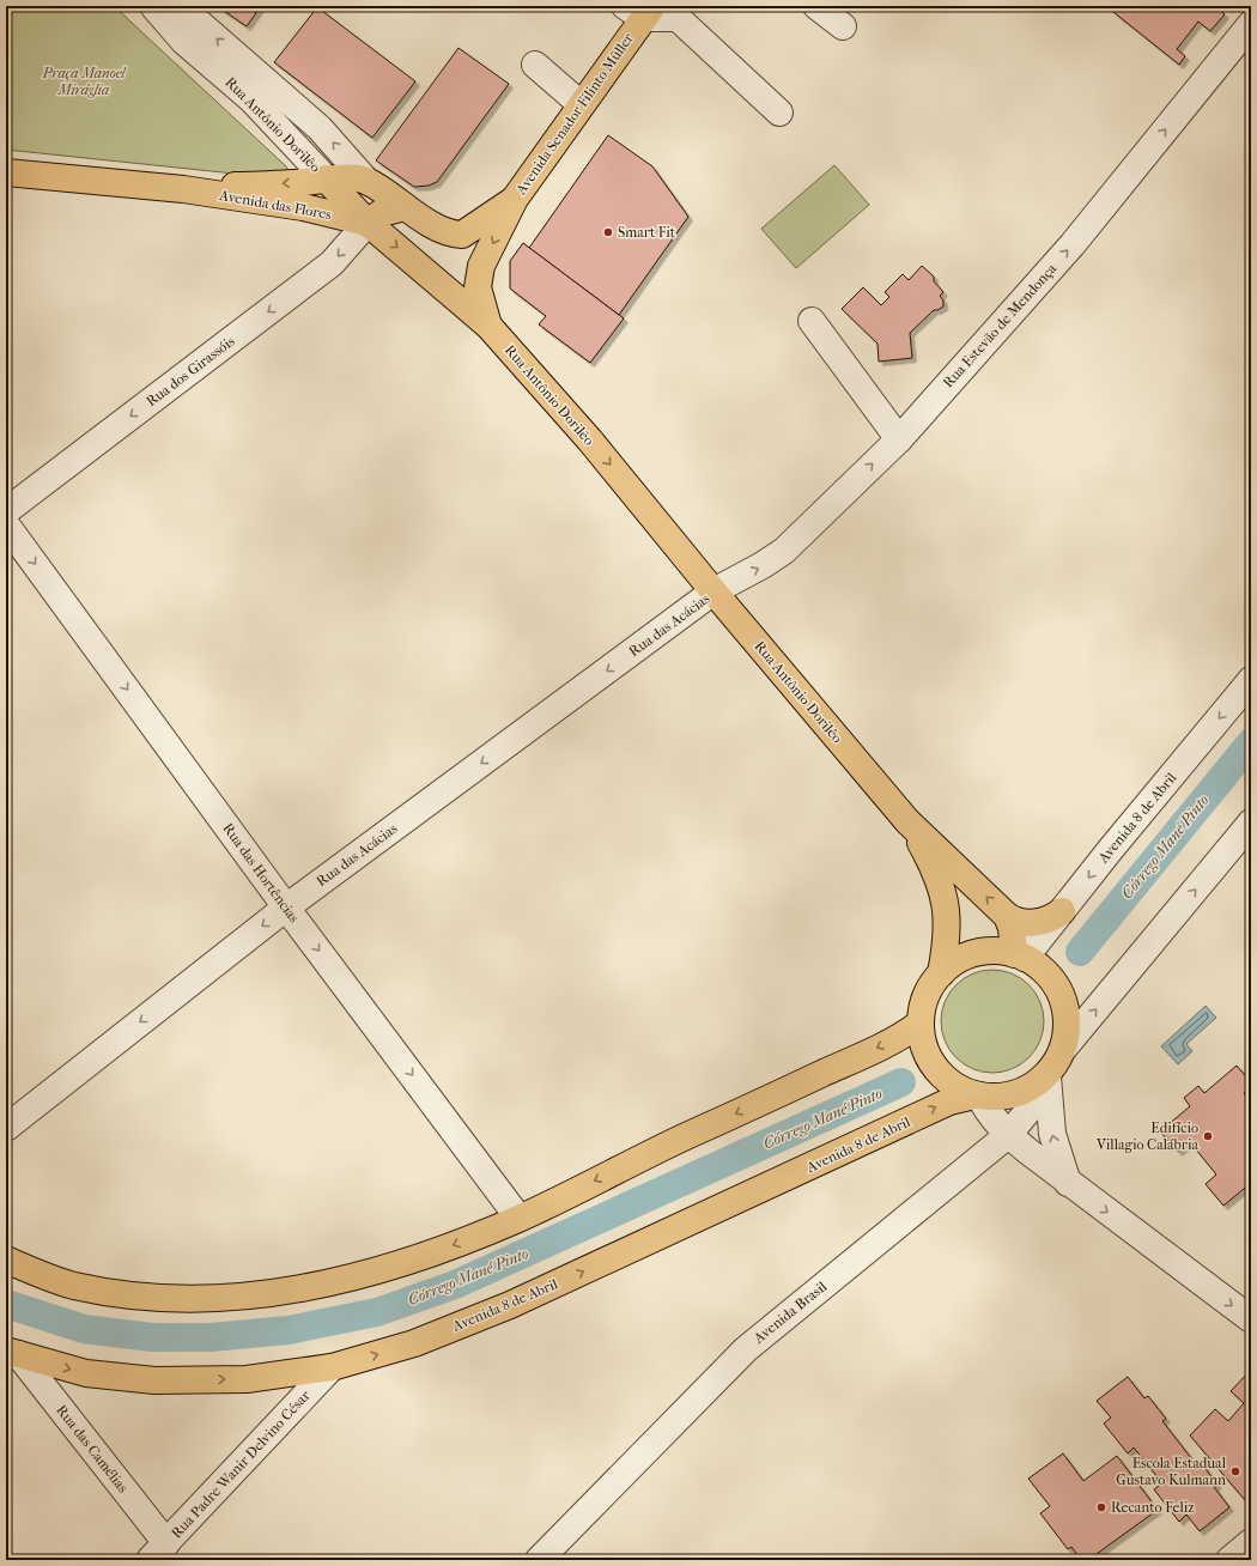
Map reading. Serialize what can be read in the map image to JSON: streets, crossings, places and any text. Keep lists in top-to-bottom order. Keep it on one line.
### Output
{"streets":{"main road":["Avenida Senador Filinto Müller","Rua Antônio Dorilêo","Avenida das Flores","Avenida 8 de Abril"],"street":["Rua Estevão de Mendonça","Rua dos Girassóis","Rua das Acácias","Rua das Hortências","Avenida Brasil","Rua das Camélias","Rua Padre Wanir Delvino César"]},"crossings":[["Avenida Senador Filinto Müller","Rua Antônio Dorilêo"],["Rua Antônio Dorilêo","Avenida das Flores"],["Rua Antônio Dorilêo","Rua Estevão de Mendonça"],["Rua Antônio Dorilêo","Rua dos Girassóis"],["Rua Antônio Dorilêo","Rua das Acácias"],["Rua Antônio Dorilêo","Avenida 8 de Abril"],["Rua Antônio Dorilêo","Avenida Brasil"],["Avenida das Flores","Rua dos Girassóis"],["Rua Estevão de Mendonça","Rua das Acácias"],["Rua das Acácias","Rua das Hortências"],["Avenida 8 de Abril","Avenida Brasil"],["Avenida 8 de Abril","Rua das Camélias"],["Avenida 8 de Abril","Rua Padre Wanir Delvino César"],["Rua das Camélias","Rua Padre Wanir Delvino César"]],"one_way":["Rua Estevão de Mendonça","Rua dos Girassóis","Rua das Acácias","Rua das Hortências"],"water":["Córrego Mané Pinto"],"parks":["Praça Manoel Miráglia"],"places":["Smart Fit","Edifício Villagio Calábria","Escola Estadual Gustavo Kulmann","Recanto Feliz"]}
